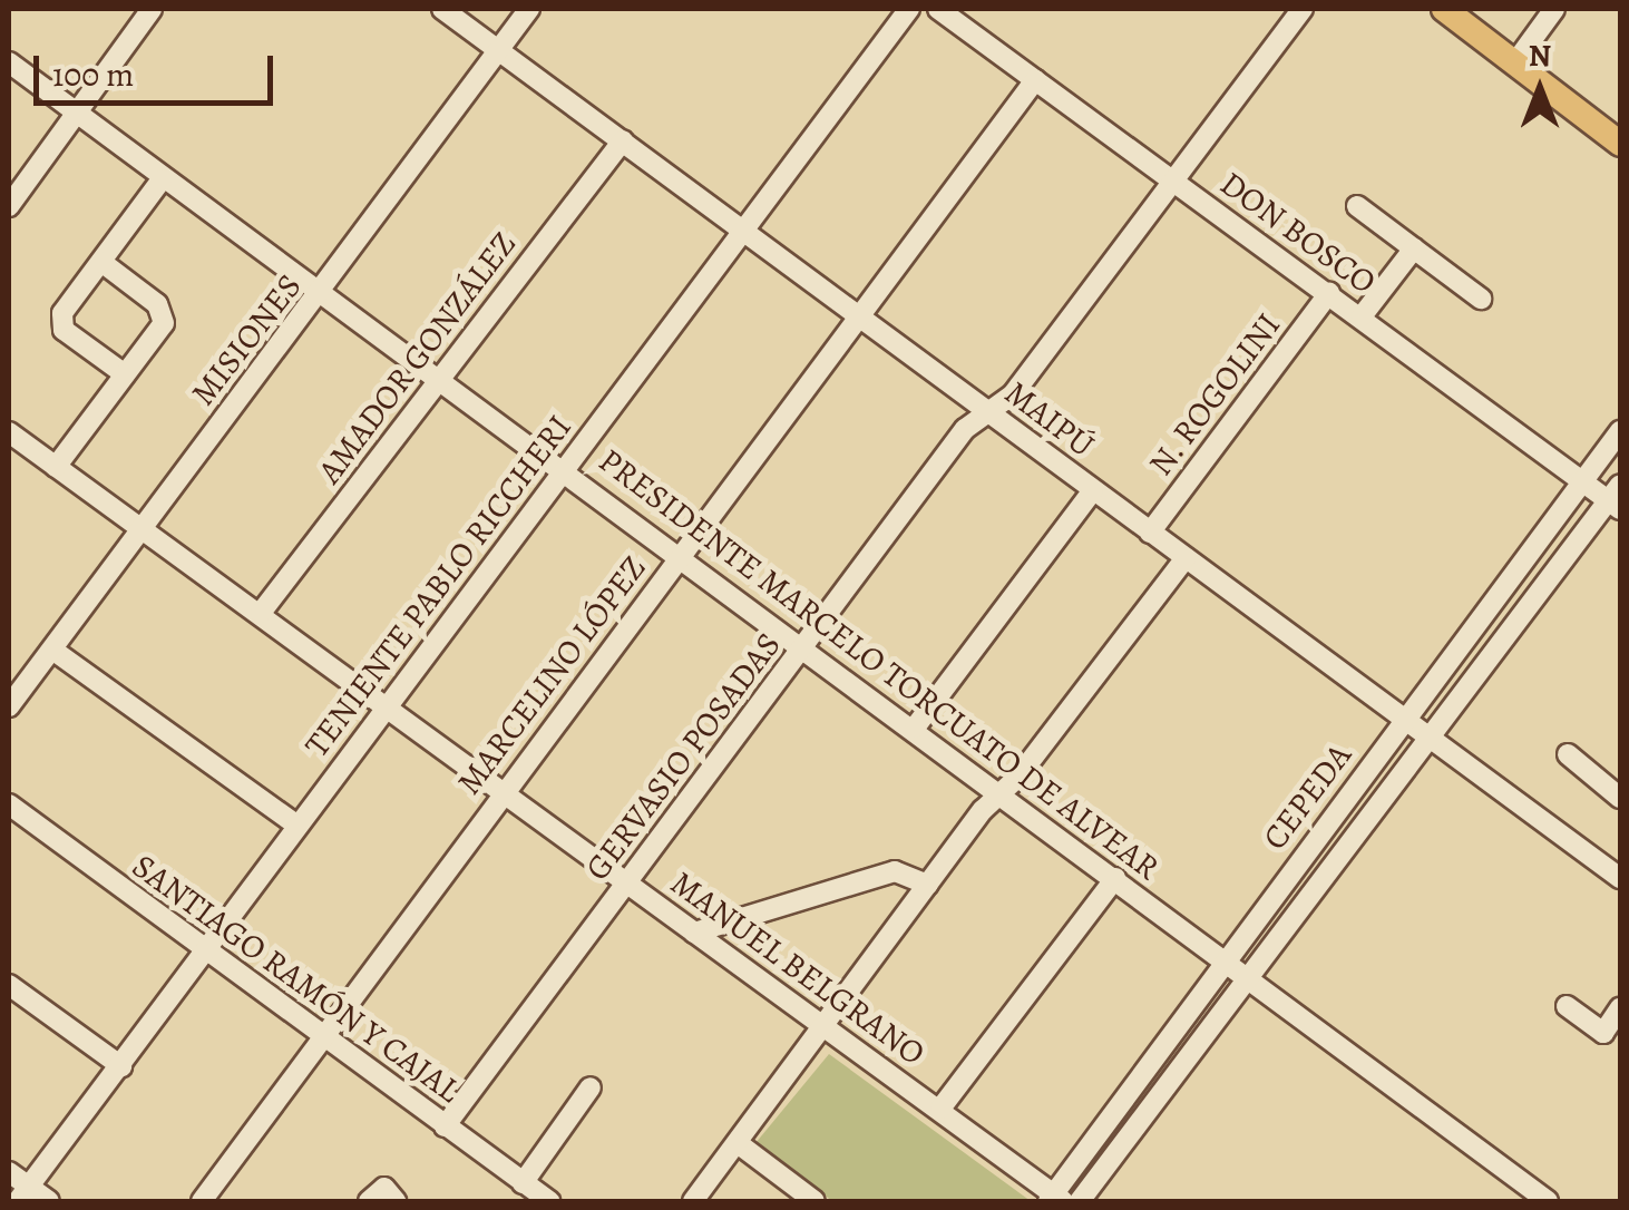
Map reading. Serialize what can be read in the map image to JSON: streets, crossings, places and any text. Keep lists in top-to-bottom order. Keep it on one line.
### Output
{"streets":{"street":["DON BOSCO","MISIONES","AMADOR GONZÁLEZ","N. ROGOLINI","MAIPÚ","TENIENTE PABLO RICCHERI","PRESIDENTE MARCELO TORCUATO DE ALVEAR","MARCELINO LÓPEZ","GERVASIO POSADAS","CEPEDA","MANUEL BELGRANO","SANTIAGO RAMÓN Y CAJAL"]},"crossings":[["DON BOSCO","N. ROGOLINI"],["DON BOSCO","MARCELINO LÓPEZ"],["DON BOSCO","GERVASIO POSADAS"],["DON BOSCO","CEPEDA"],["MISIONES","MAIPÚ"],["MISIONES","PRESIDENTE MARCELO TORCUATO DE ALVEAR"],["MISIONES","MANUEL BELGRANO"],["AMADOR GONZÁLEZ","MAIPÚ"],["AMADOR GONZÁLEZ","PRESIDENTE MARCELO TORCUATO DE ALVEAR"],["AMADOR GONZÁLEZ","MANUEL BELGRANO"],["N. ROGOLINI","MAIPÚ"],["MAIPÚ","TENIENTE PABLO RICCHERI"],["MAIPÚ","MARCELINO LÓPEZ"],["MAIPÚ","GERVASIO POSADAS"],["MAIPÚ","CEPEDA"],["TENIENTE PABLO RICCHERI","PRESIDENTE MARCELO TORCUATO DE ALVEAR"],["TENIENTE PABLO RICCHERI","MANUEL BELGRANO"],["TENIENTE PABLO RICCHERI","SANTIAGO RAMÓN Y CAJAL"],["PRESIDENTE MARCELO TORCUATO DE ALVEAR","MARCELINO LÓPEZ"],["PRESIDENTE MARCELO TORCUATO DE ALVEAR","GERVASIO POSADAS"],["PRESIDENTE MARCELO TORCUATO DE ALVEAR","CEPEDA"],["MARCELINO LÓPEZ","MANUEL BELGRANO"],["MARCELINO LÓPEZ","SANTIAGO RAMÓN Y CAJAL"],["GERVASIO POSADAS","MANUEL BELGRANO"],["GERVASIO POSADAS","SANTIAGO RAMÓN Y CAJAL"],["CEPEDA","MANUEL BELGRANO"]],"scale_bar":"100 m","north":"top"}
